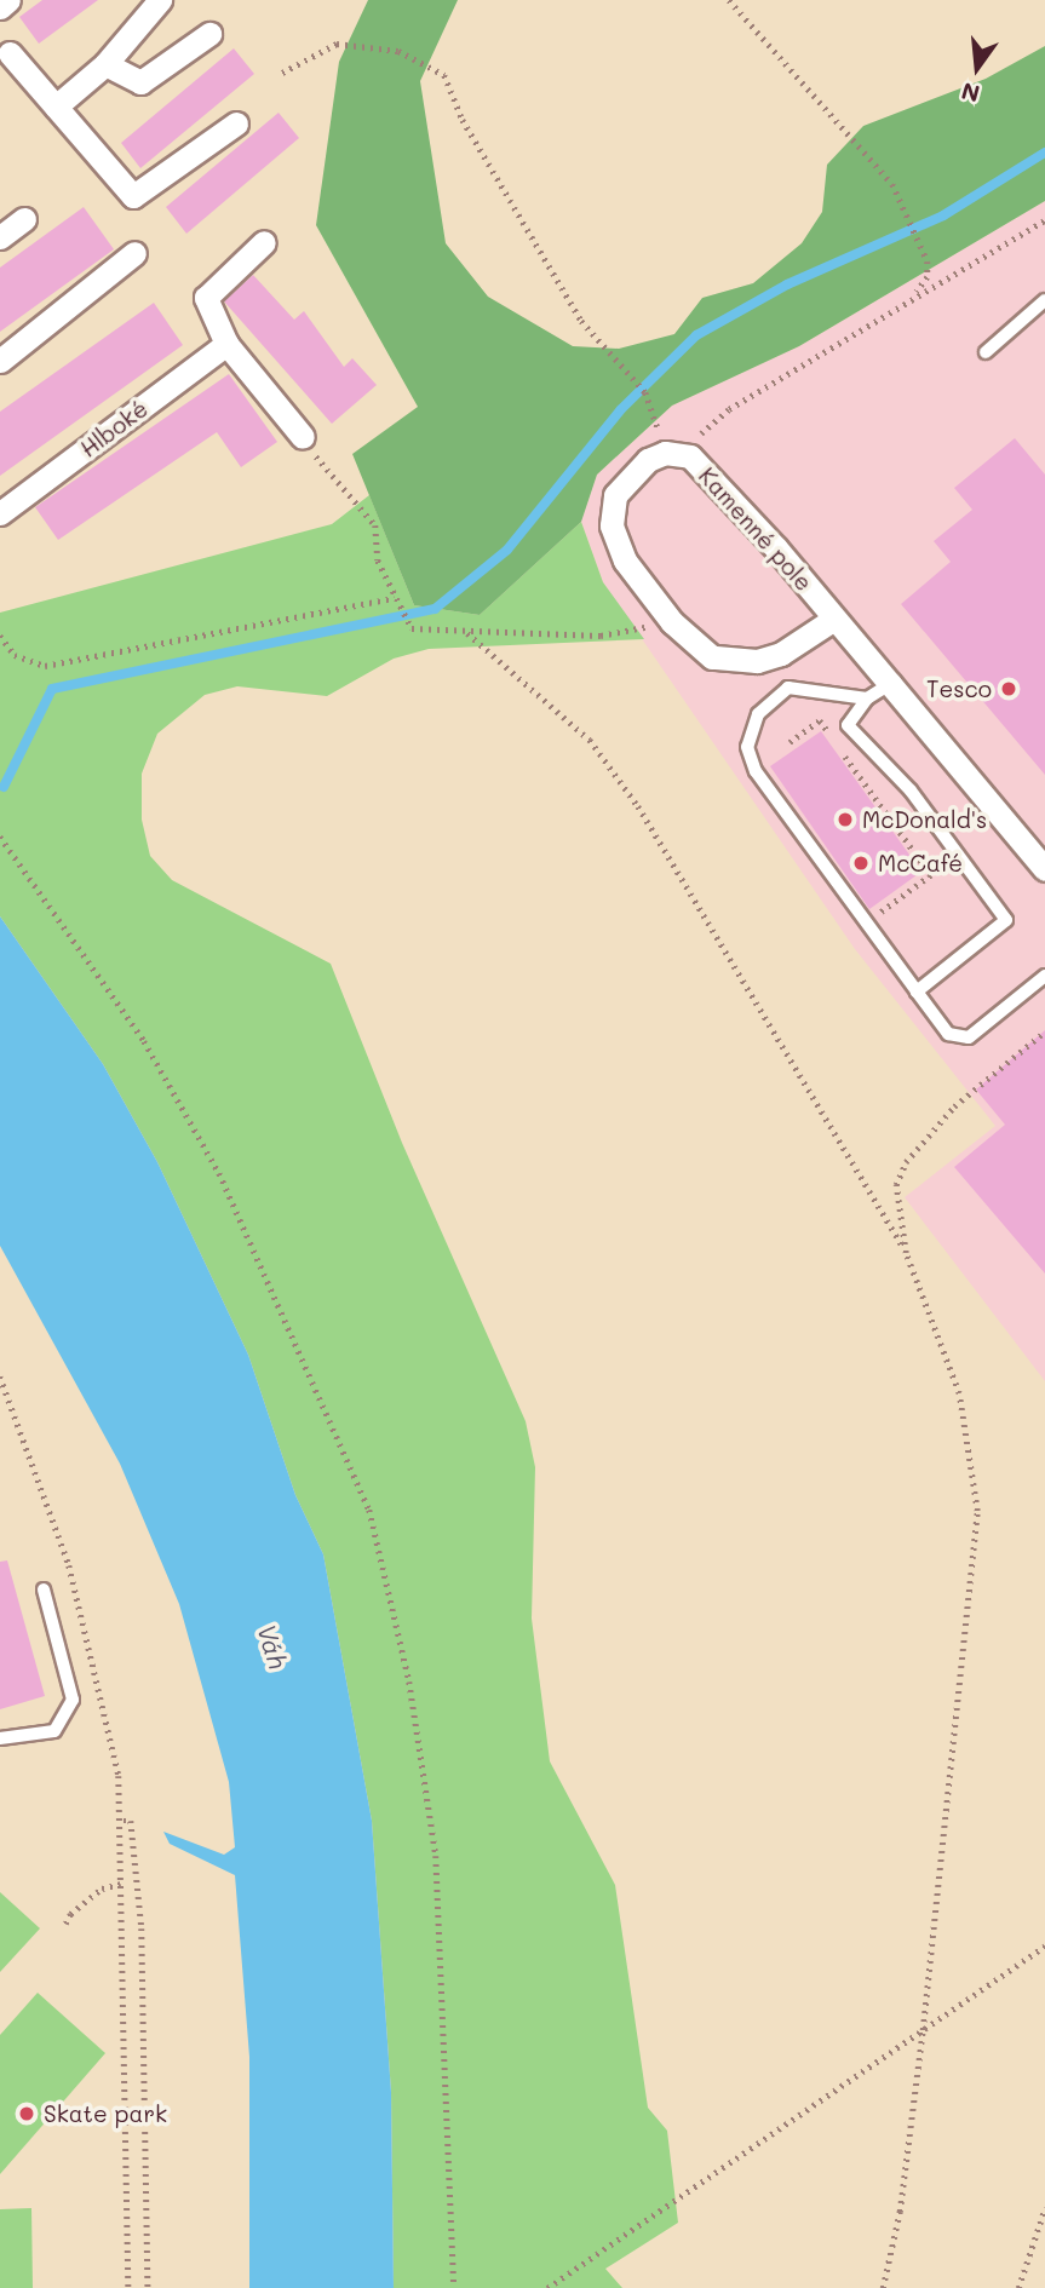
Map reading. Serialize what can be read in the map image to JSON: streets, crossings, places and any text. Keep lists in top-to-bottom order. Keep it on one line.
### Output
{"streets":{"street":["Hlboké","Kamenné pole"]},"water":["Váh"],"places":["Tesco","McDonald's","McCafé","Skate park"],"north":"bottom"}
